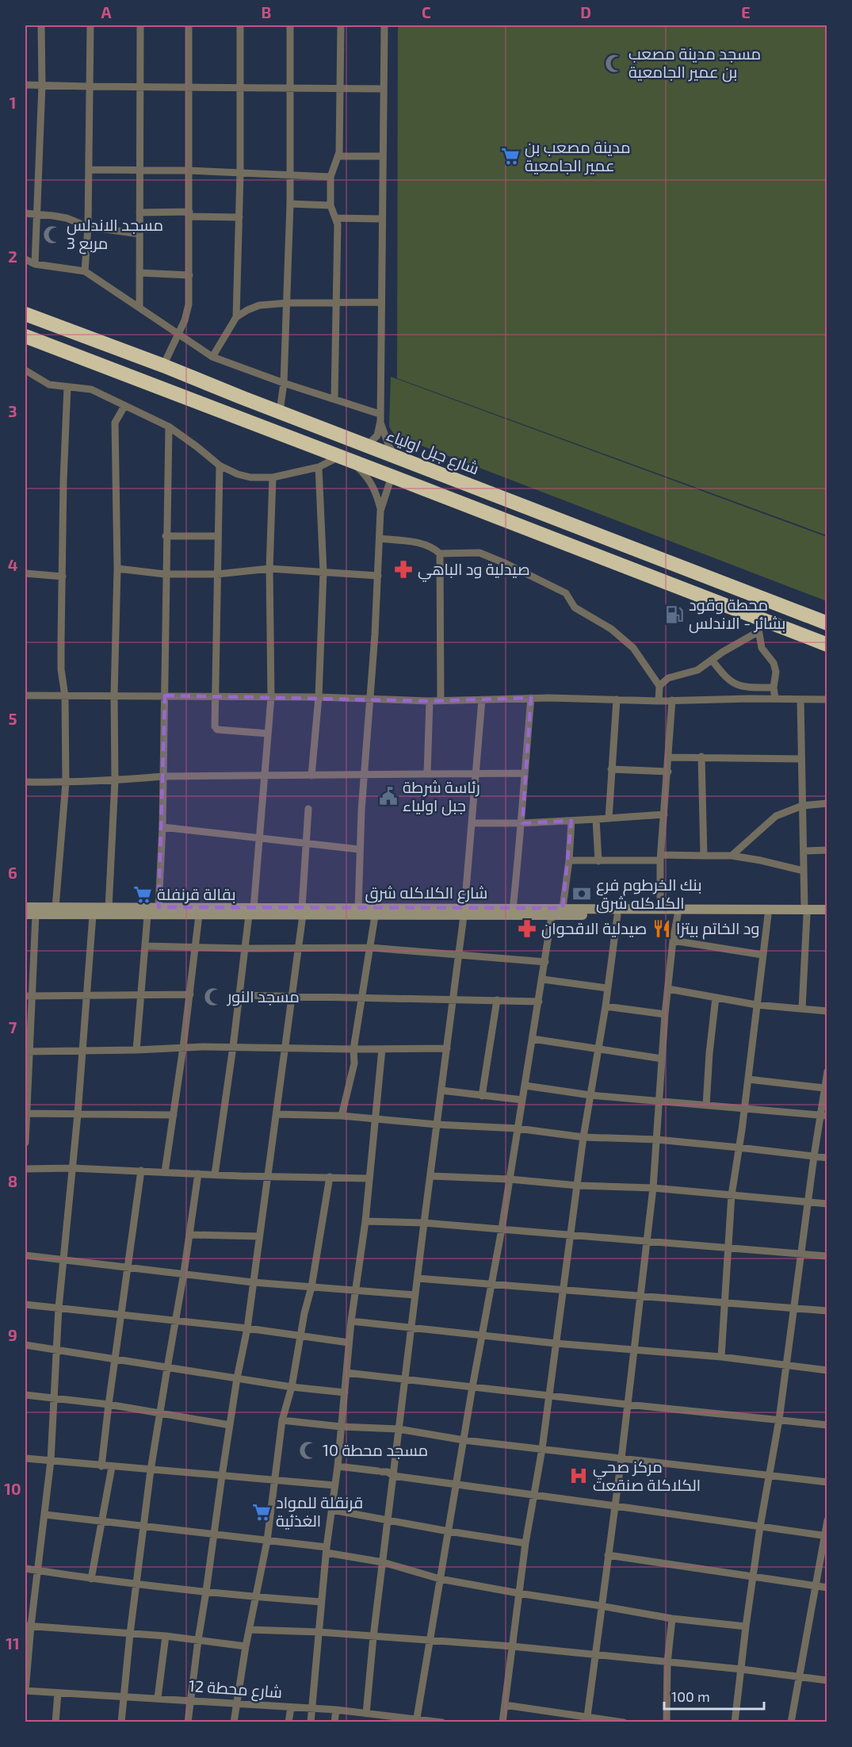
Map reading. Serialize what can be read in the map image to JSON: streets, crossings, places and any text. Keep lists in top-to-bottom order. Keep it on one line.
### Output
{"streets":{"highway":["شارع جبل اولياء"],"street":["شارع الكلاكله شرق","شارع محطة 12"]},"places":{"mosque":["مسجد مدينة مصعب بن عمير الجامعية","مسجد الاندلس مربع 3","مسجد النور","مسجد محطة 10"],"supermarket":["مدينة مصعب بن عمير الجامعية","بقالة قرنفلة","قرنقلة للمواد الغذئية"],"pharmacy":["صيدلية ود الباهي","صيدلية الاقحوان"],"fuel station":["محطة وقود بشائر - الاندلس"],"public building":["رئاسة شرطة جبل اولياء"],"bank":["بنك الخرطوم فرع الكلاكله شرق"],"restaurant":["ود الخاتم بيتزا"],"hospital":["مركز صحي الكلاكلة صنقعت"]},"scale_bar":"100 m","grid":{"columns":["A","B","C","D","E"],"rows":["1","2","3","4","5","6","7","8","9","10","11"]}}
